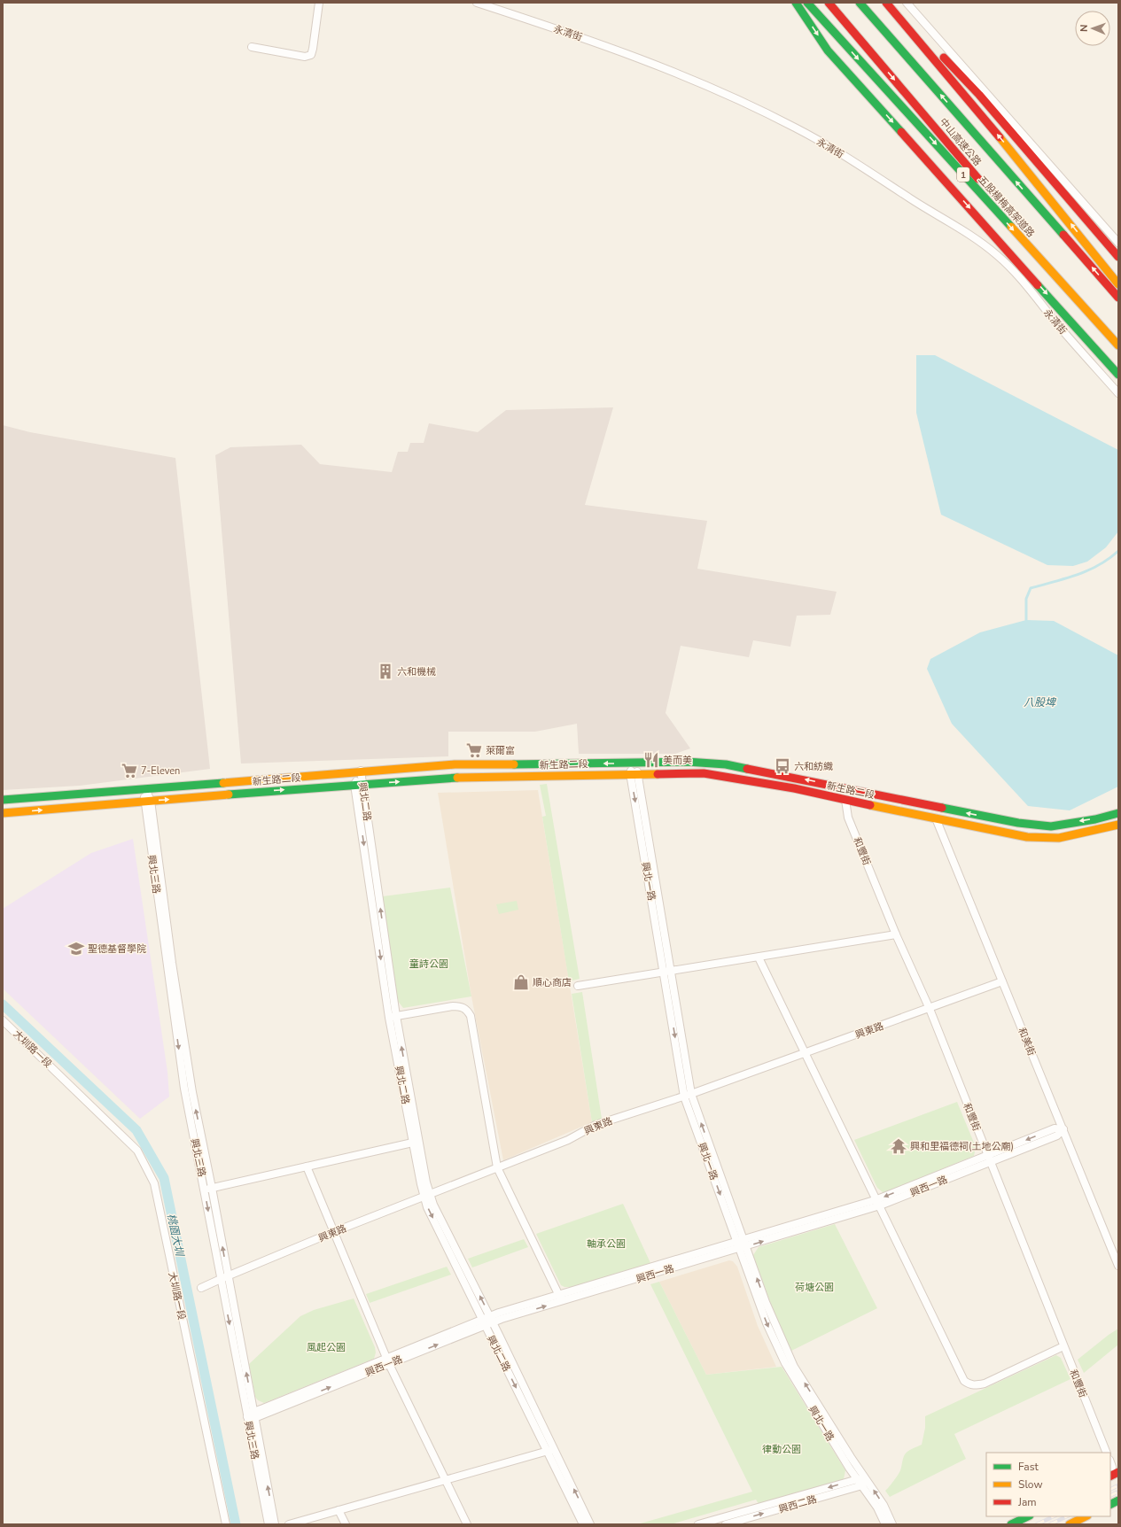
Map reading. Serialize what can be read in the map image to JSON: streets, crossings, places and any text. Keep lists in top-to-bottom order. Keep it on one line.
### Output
{"streets":{"main road":["中山高速公路","1","五股楊梅高架道路","新生路二段"],"street":["永清街","興北二路","和豐街","興北三路","興北一路","興東路","和美街","大圳路一段","興西一路","興西二路"]},"crossings":[["新生路二段","興北二路"],["新生路二段","和豐街"],["新生路二段","興北三路"],["新生路二段","興北一路"],["新生路二段","和美街"],["興北二路","興東路"],["興北二路","興西一路"],["和豐街","興東路"],["和豐街","興西一路"],["興北三路","興東路"],["興北三路","興西一路"],["興北一路","興東路"],["興北一路","興西一路"],["興北一路","興西二路"],["興東路","和美街"],["和美街","興西一路"]],"water":["八股埤","桃園大圳"],"parks":["童詩公園","軸承公園","荷塘公園","風起公園","律動公園"],"places":{"building":["六和機械"],"supermarket":["萊爾富","7-Eleven"],"restaurant":["美而美"],"bus stop":["六和紡織"],"school or university":["聖德基督學院"],"shop":["順心商店"],"temple":["興和里福德祠(土地公廟)"]},"legend":["Fast","Slow","Jam"],"north":"left"}
